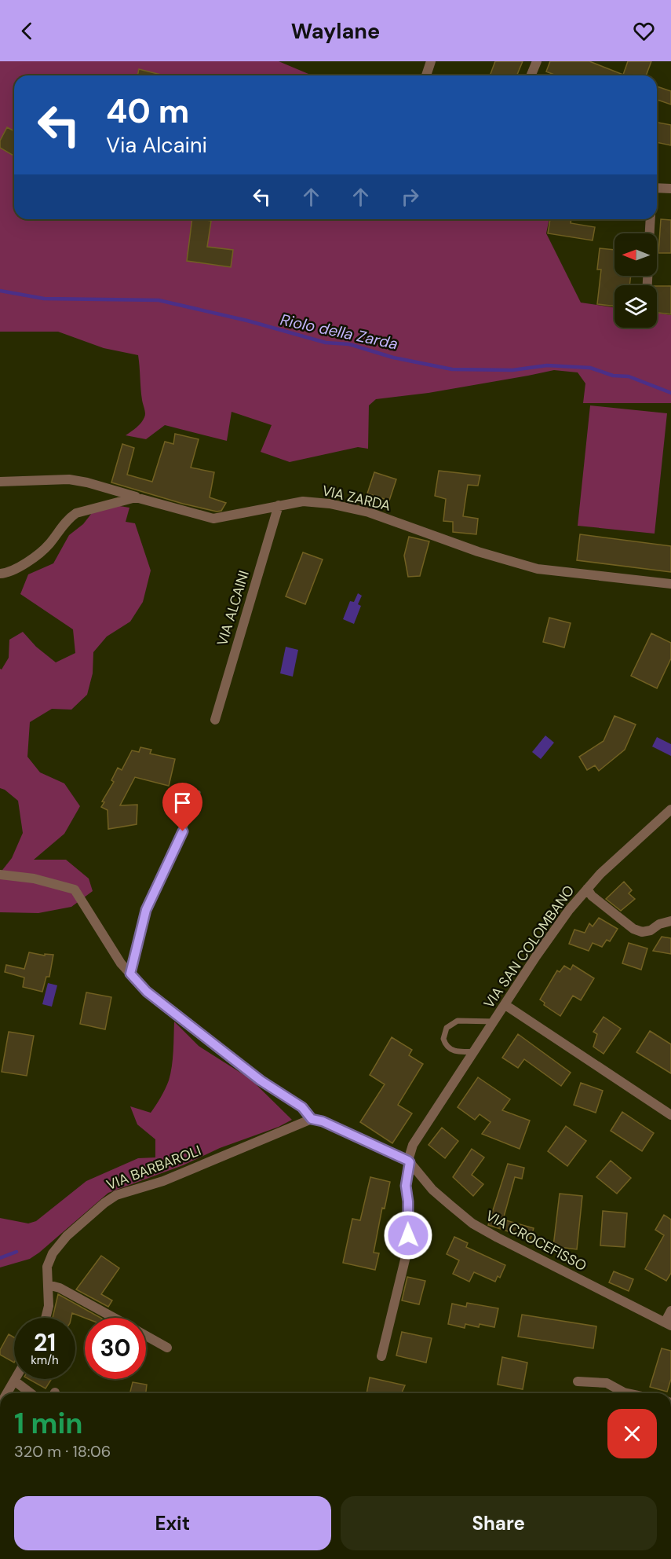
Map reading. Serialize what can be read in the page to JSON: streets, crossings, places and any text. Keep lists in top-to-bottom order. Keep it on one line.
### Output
{"streets":{"street":["VIA ZARDA","VIA ALCAINI","VIA SAN COLOMBANO","VIA BARBAROLI","VIA CROCEFISSO"]},"crossings":[["VIA ZARDA","VIA ALCAINI"],["VIA SAN COLOMBANO","VIA CROCEFISSO"]],"water":["Riolo della Zarda"],"north":"left","page":{"header":"Waylane","turn":["40 m","Via Alcaini"],"speed":"21 km/h","limit":"30","heading":["1 min","320 m · 18:06"],"buttons":["Exit","Share"]}}
